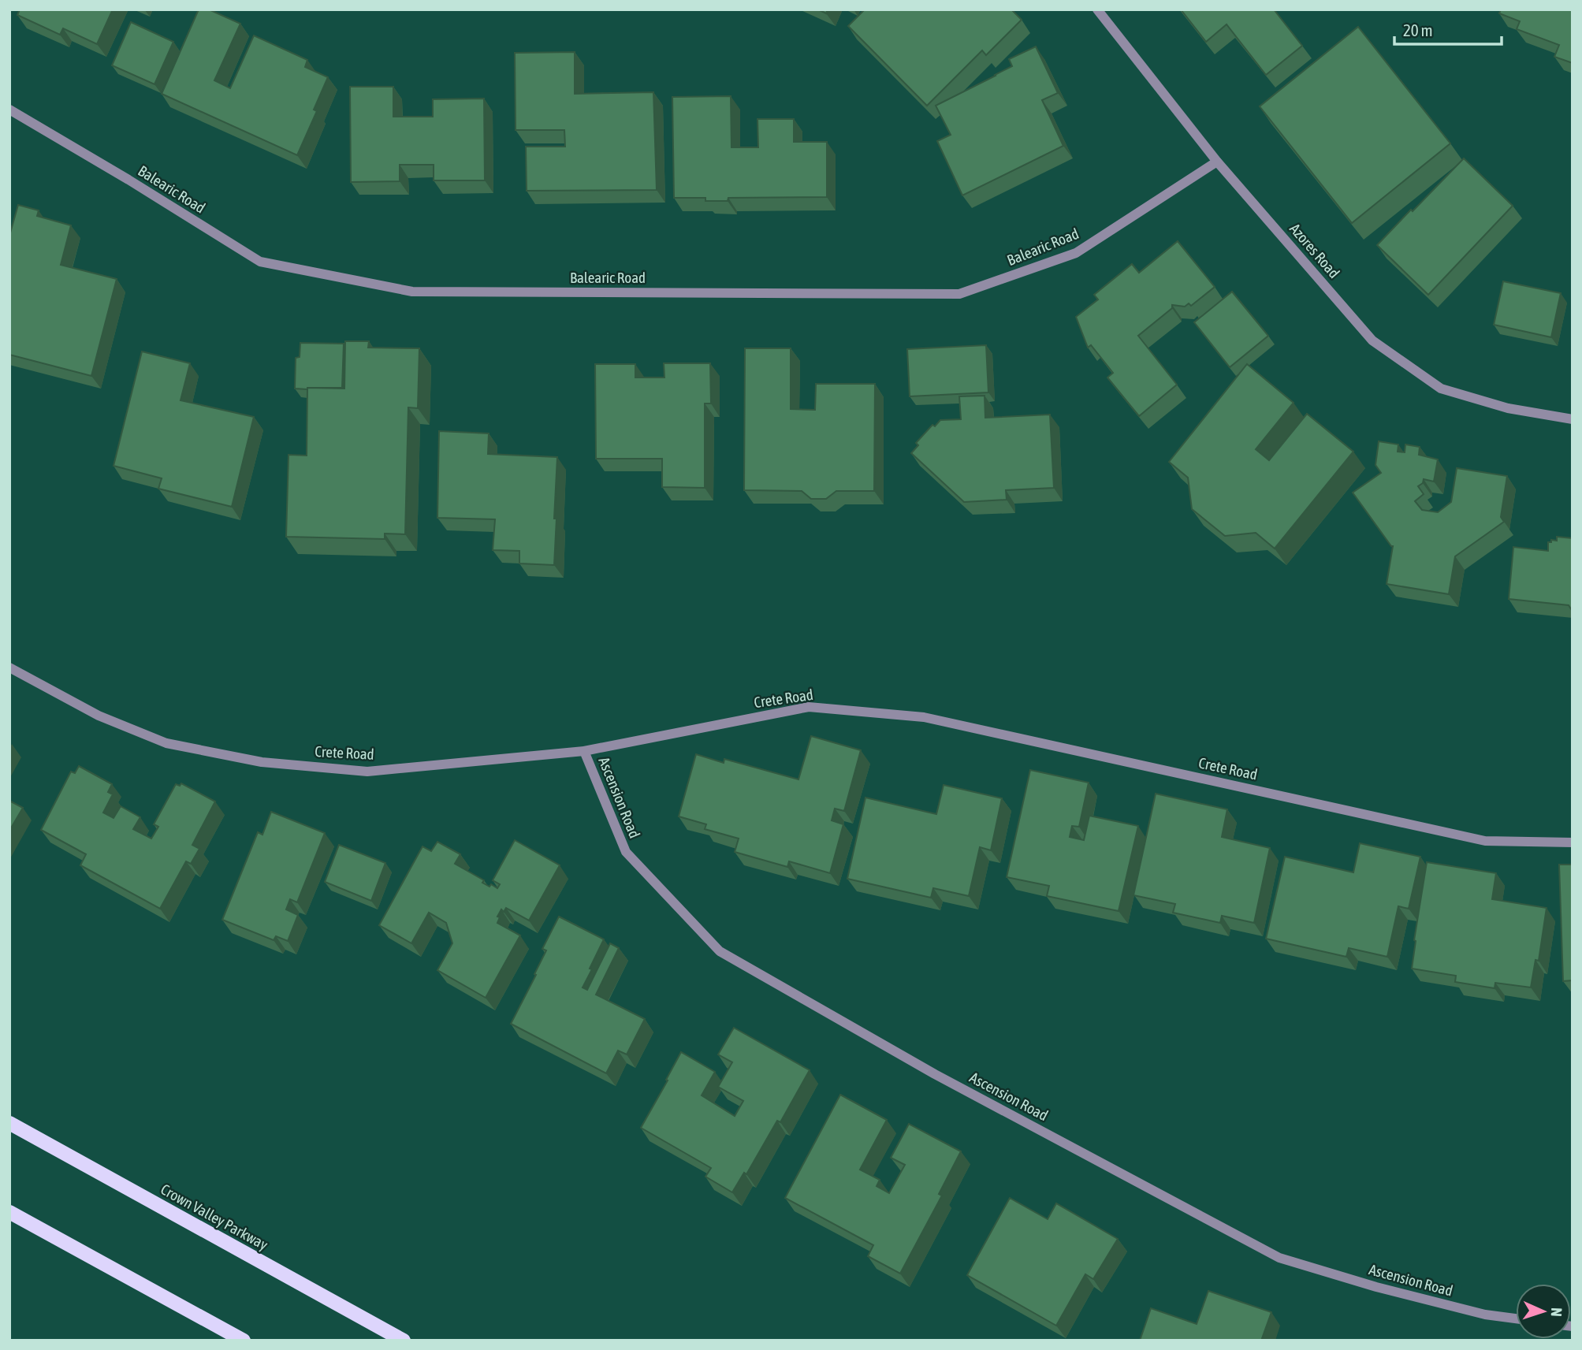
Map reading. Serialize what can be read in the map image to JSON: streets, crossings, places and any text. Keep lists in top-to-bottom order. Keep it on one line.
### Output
{"streets":{"main road":["Crown Valley Parkway"],"street":["Balearic Road","Azores Road","Crete Road","Ascension Road"]},"crossings":[["Balearic Road","Azores Road"],["Crete Road","Ascension Road"]],"scale_bar":"20 m","north":"right"}
